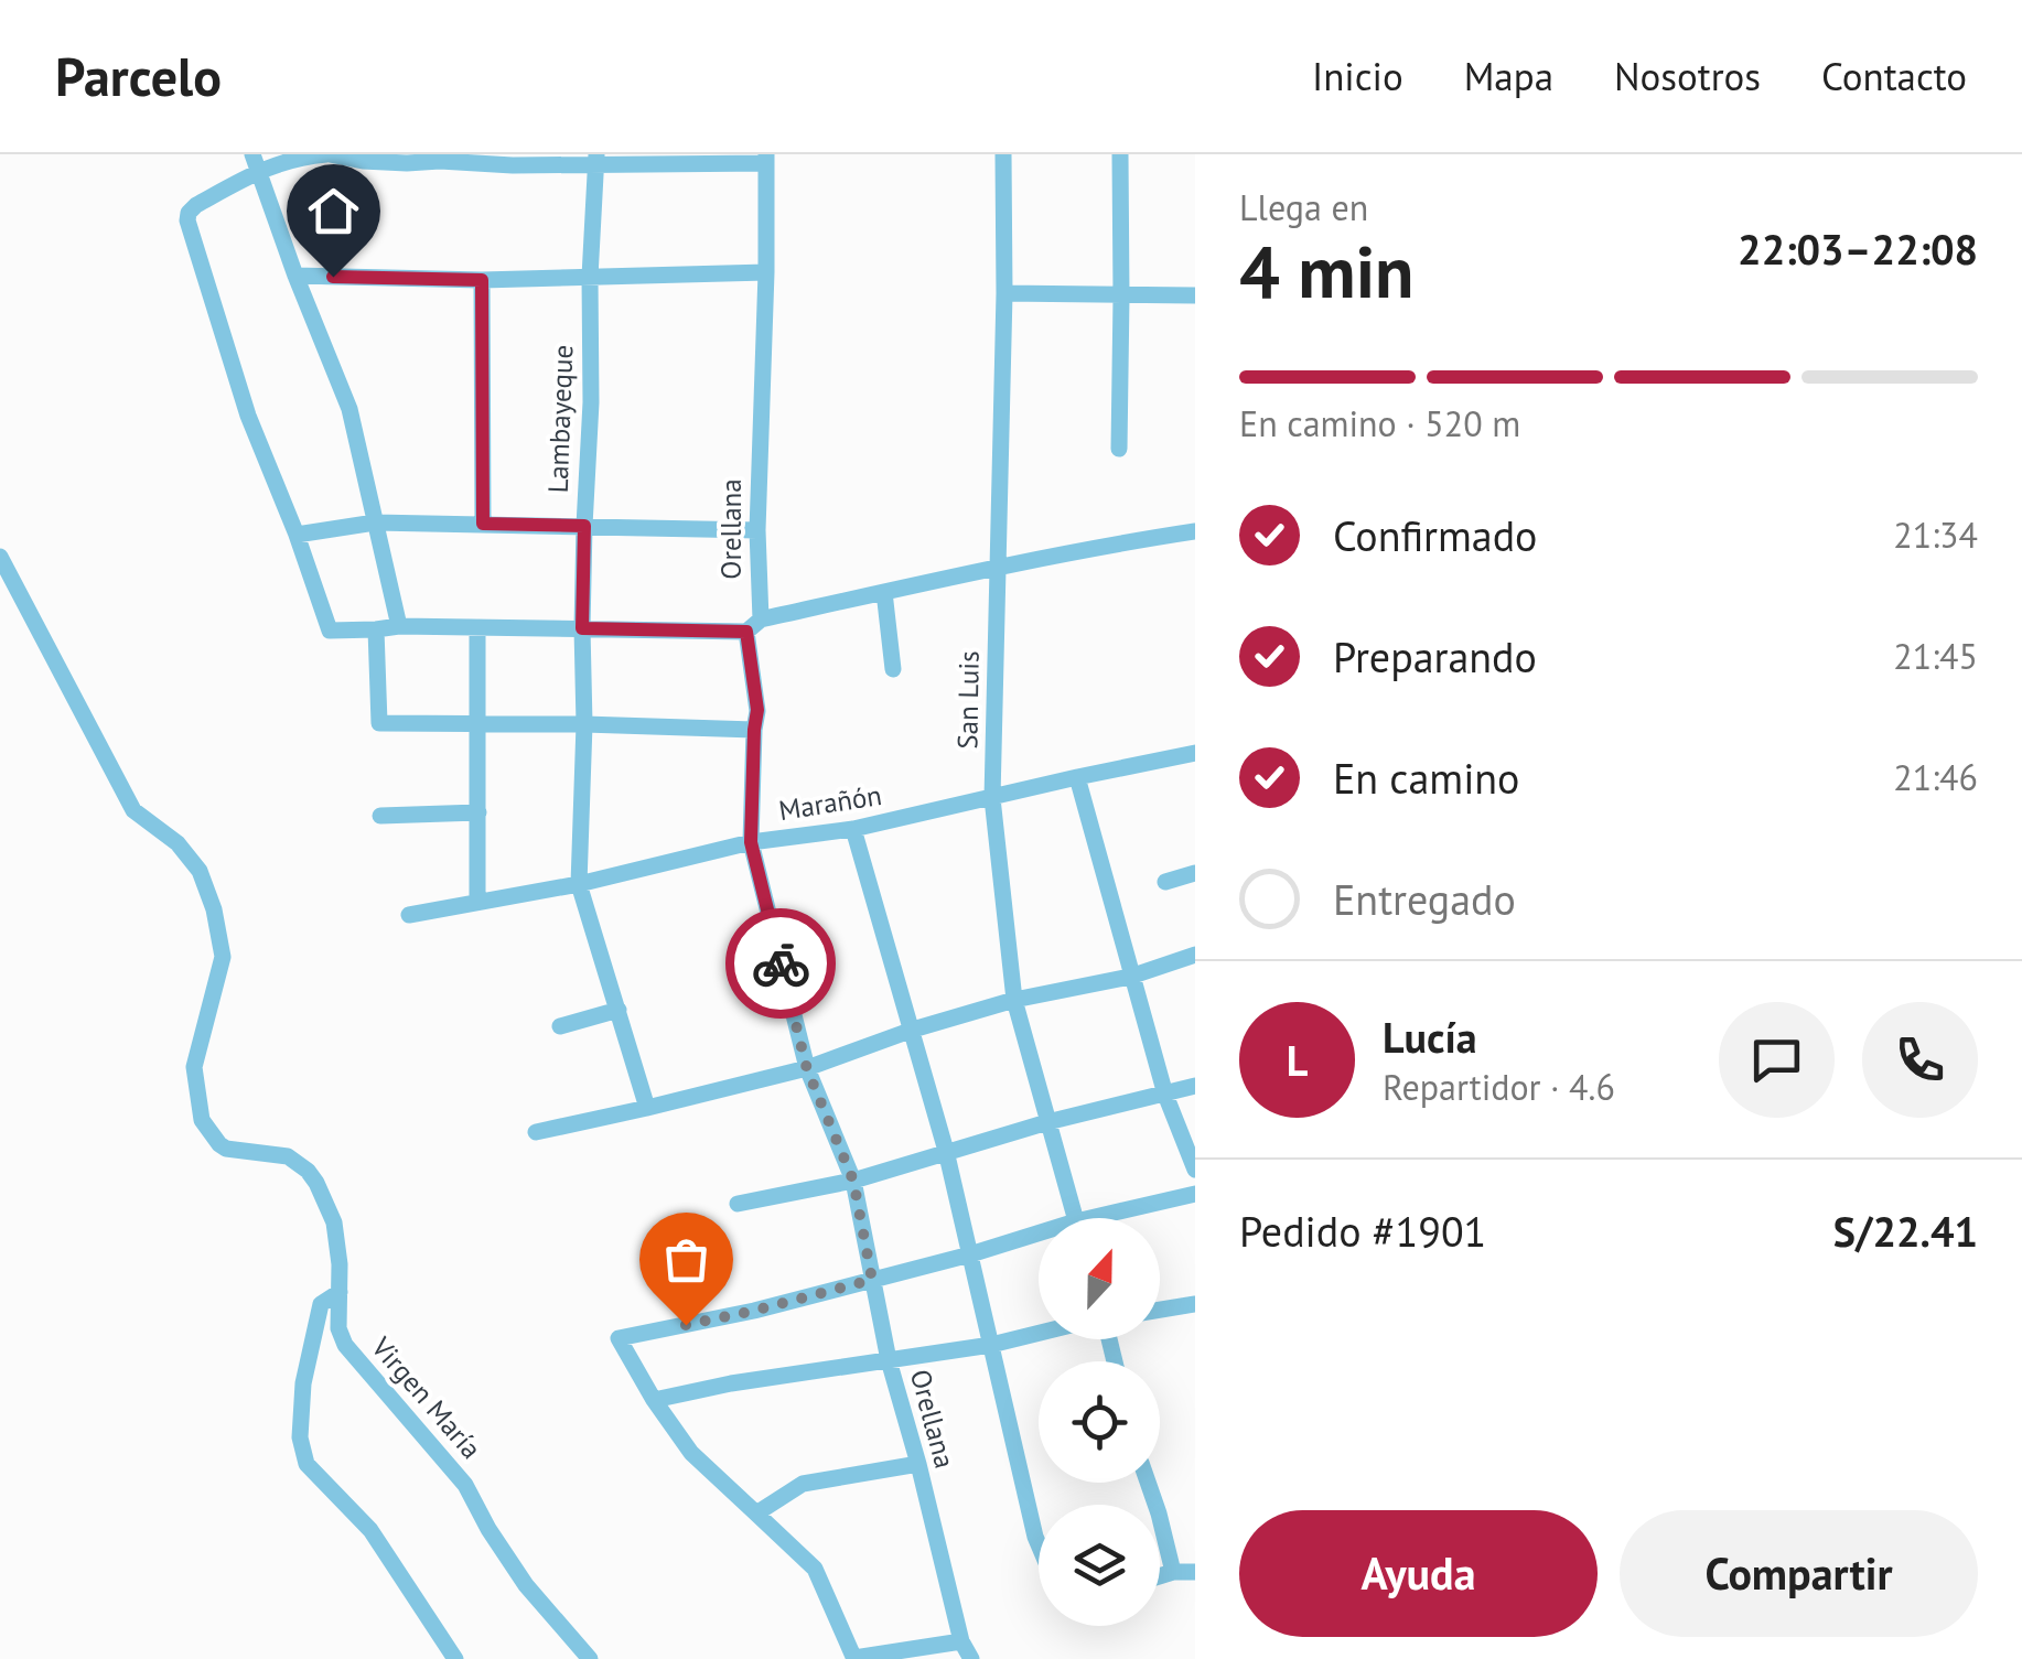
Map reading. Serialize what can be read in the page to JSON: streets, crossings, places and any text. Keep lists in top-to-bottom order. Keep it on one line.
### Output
{"streets":{"street":["Lambayeque","Orellana","San Luis","Marañón","Virgen María"]},"crossings":[["Lambayeque","Marañón"],["Orellana","Marañón"],["San Luis","Marañón"]],"north":"top","page":{"header":"Parcelo","nav":["Inicio","Mapa","Nosotros","Contacto"],"heading":["4 min","Llega en","22:03–22:08"],"panel":["Lucía","Repartidor · 4.6","Pedido #1901","S/22.41"],"bar":"En camino · 520 m","list":[["Confirmado","21:34"],["Preparando","21:45"],["En camino","21:46"],"Entregado"],"round":"L","buttons":["Ayuda","Compartir"]}}
